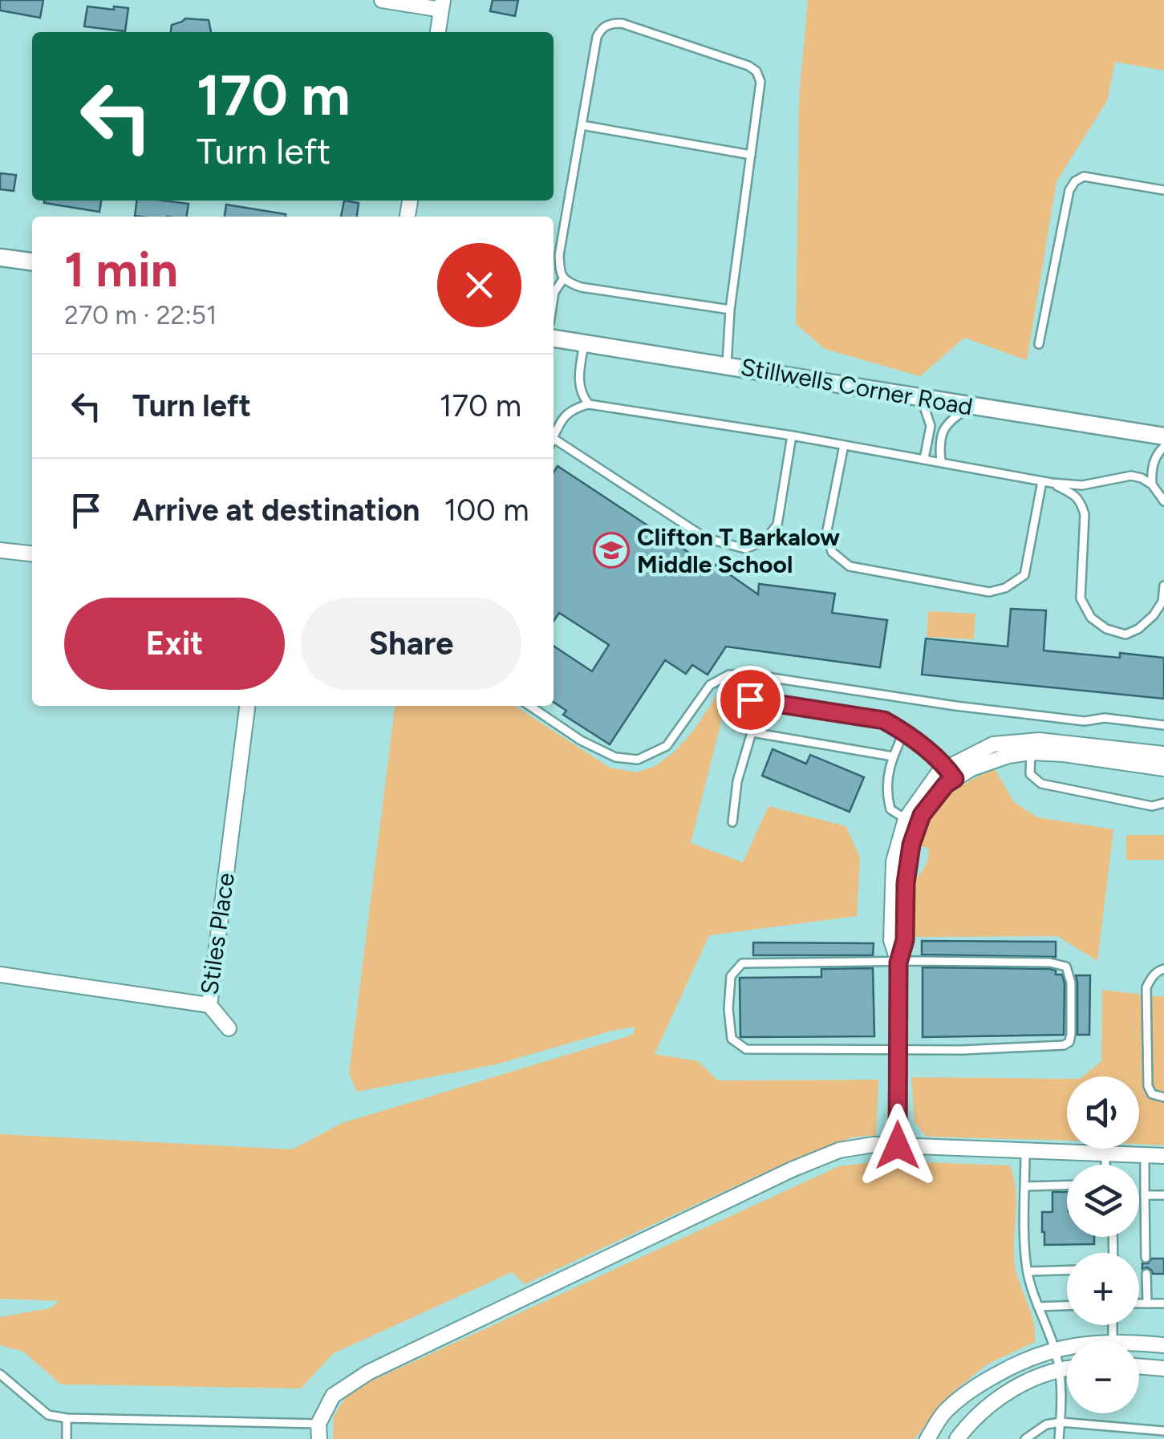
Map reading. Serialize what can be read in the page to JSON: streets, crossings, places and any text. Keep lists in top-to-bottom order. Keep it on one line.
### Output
{"streets":{"street":["Stillwells Corner Road","Stiles Place"]},"places":{"school or university":["Clifton T Barkalow Middle School"]},"page":{"turn":["170 m","Turn left"],"heading":["1 min","270 m · 22:51"],"list":[{"name":"Turn left","value":"170 m"},{"name":"Arrive at destination","value":"100 m"}],"buttons":["Exit","Share"],"map_buttons":["+","−"]}}
